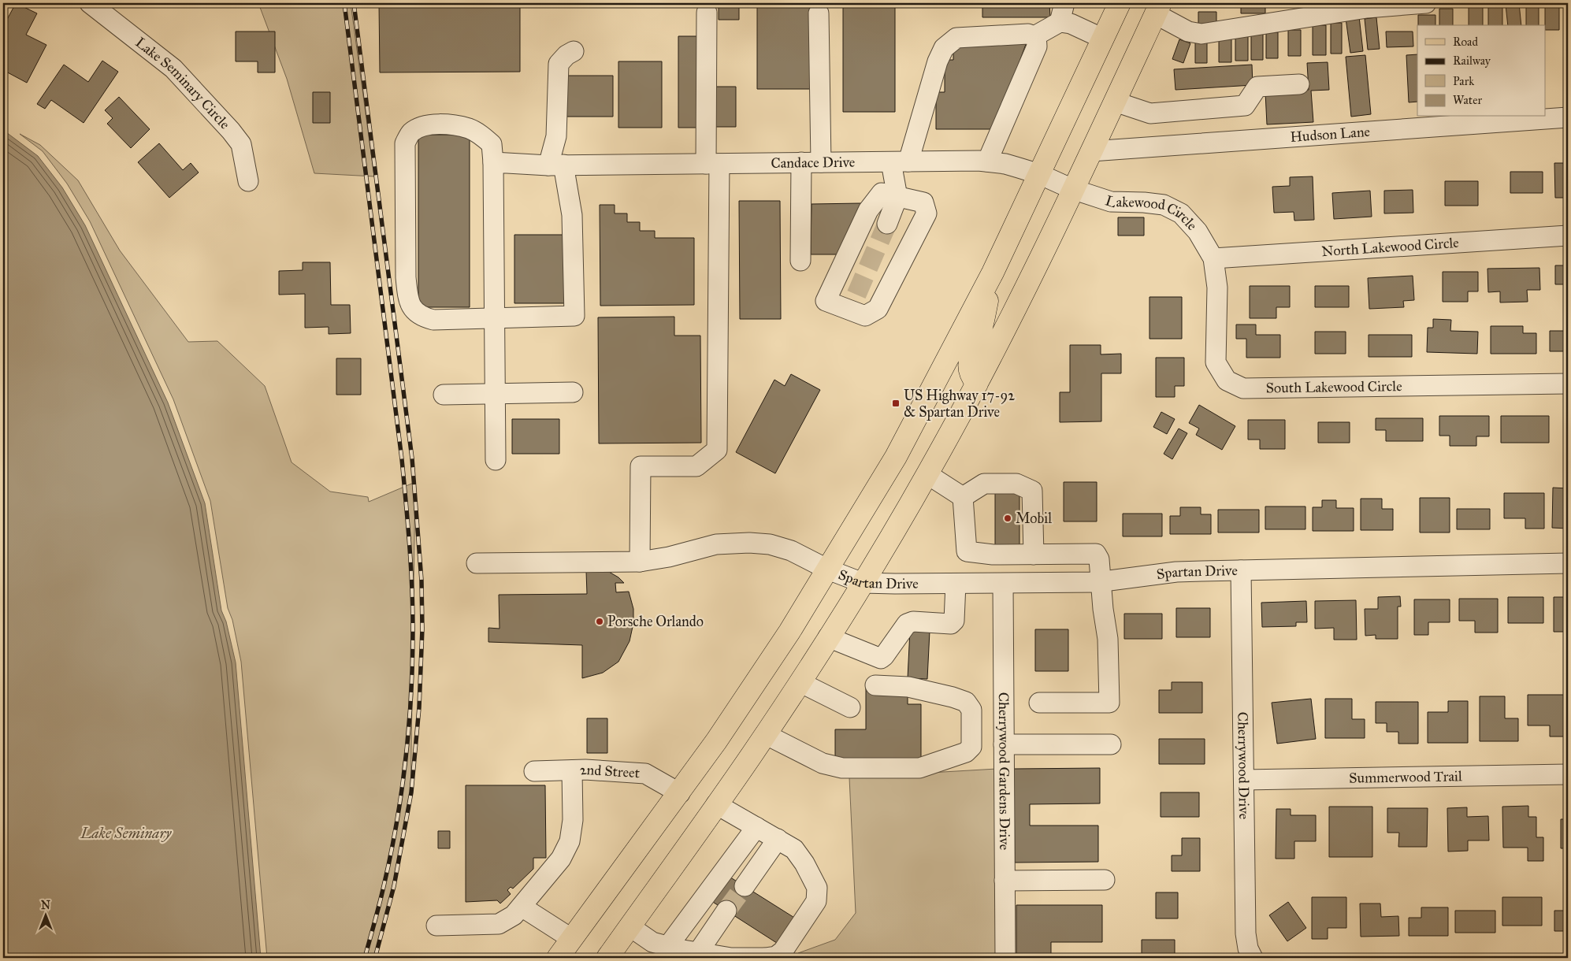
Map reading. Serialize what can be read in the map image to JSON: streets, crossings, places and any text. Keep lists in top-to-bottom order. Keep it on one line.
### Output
{"streets":{"street":["Lake Seminary Circle","Hudson Lane","Candace Drive","Lakewood Circle","North Lakewood Circle","South Lakewood Circle","Spartan Drive","Cherrywood Drive","Cherrywood Gardens Drive","2nd Street","Summerwood Trail"]},"crossings":[["Candace Drive","Lakewood Circle"],["Lakewood Circle","North Lakewood Circle"],["Lakewood Circle","South Lakewood Circle"],["North Lakewood Circle","South Lakewood Circle"],["Spartan Drive","Cherrywood Drive"],["Spartan Drive","Cherrywood Gardens Drive"],["Cherrywood Drive","Summerwood Trail"]],"water":["Lake Seminary"],"places":{"transit":["US Highway 17-92 & Spartan Drive"],"other":["Mobil","Porsche Orlando"]},"legend":["Road","Railway","Park","Water"],"north":"top"}
